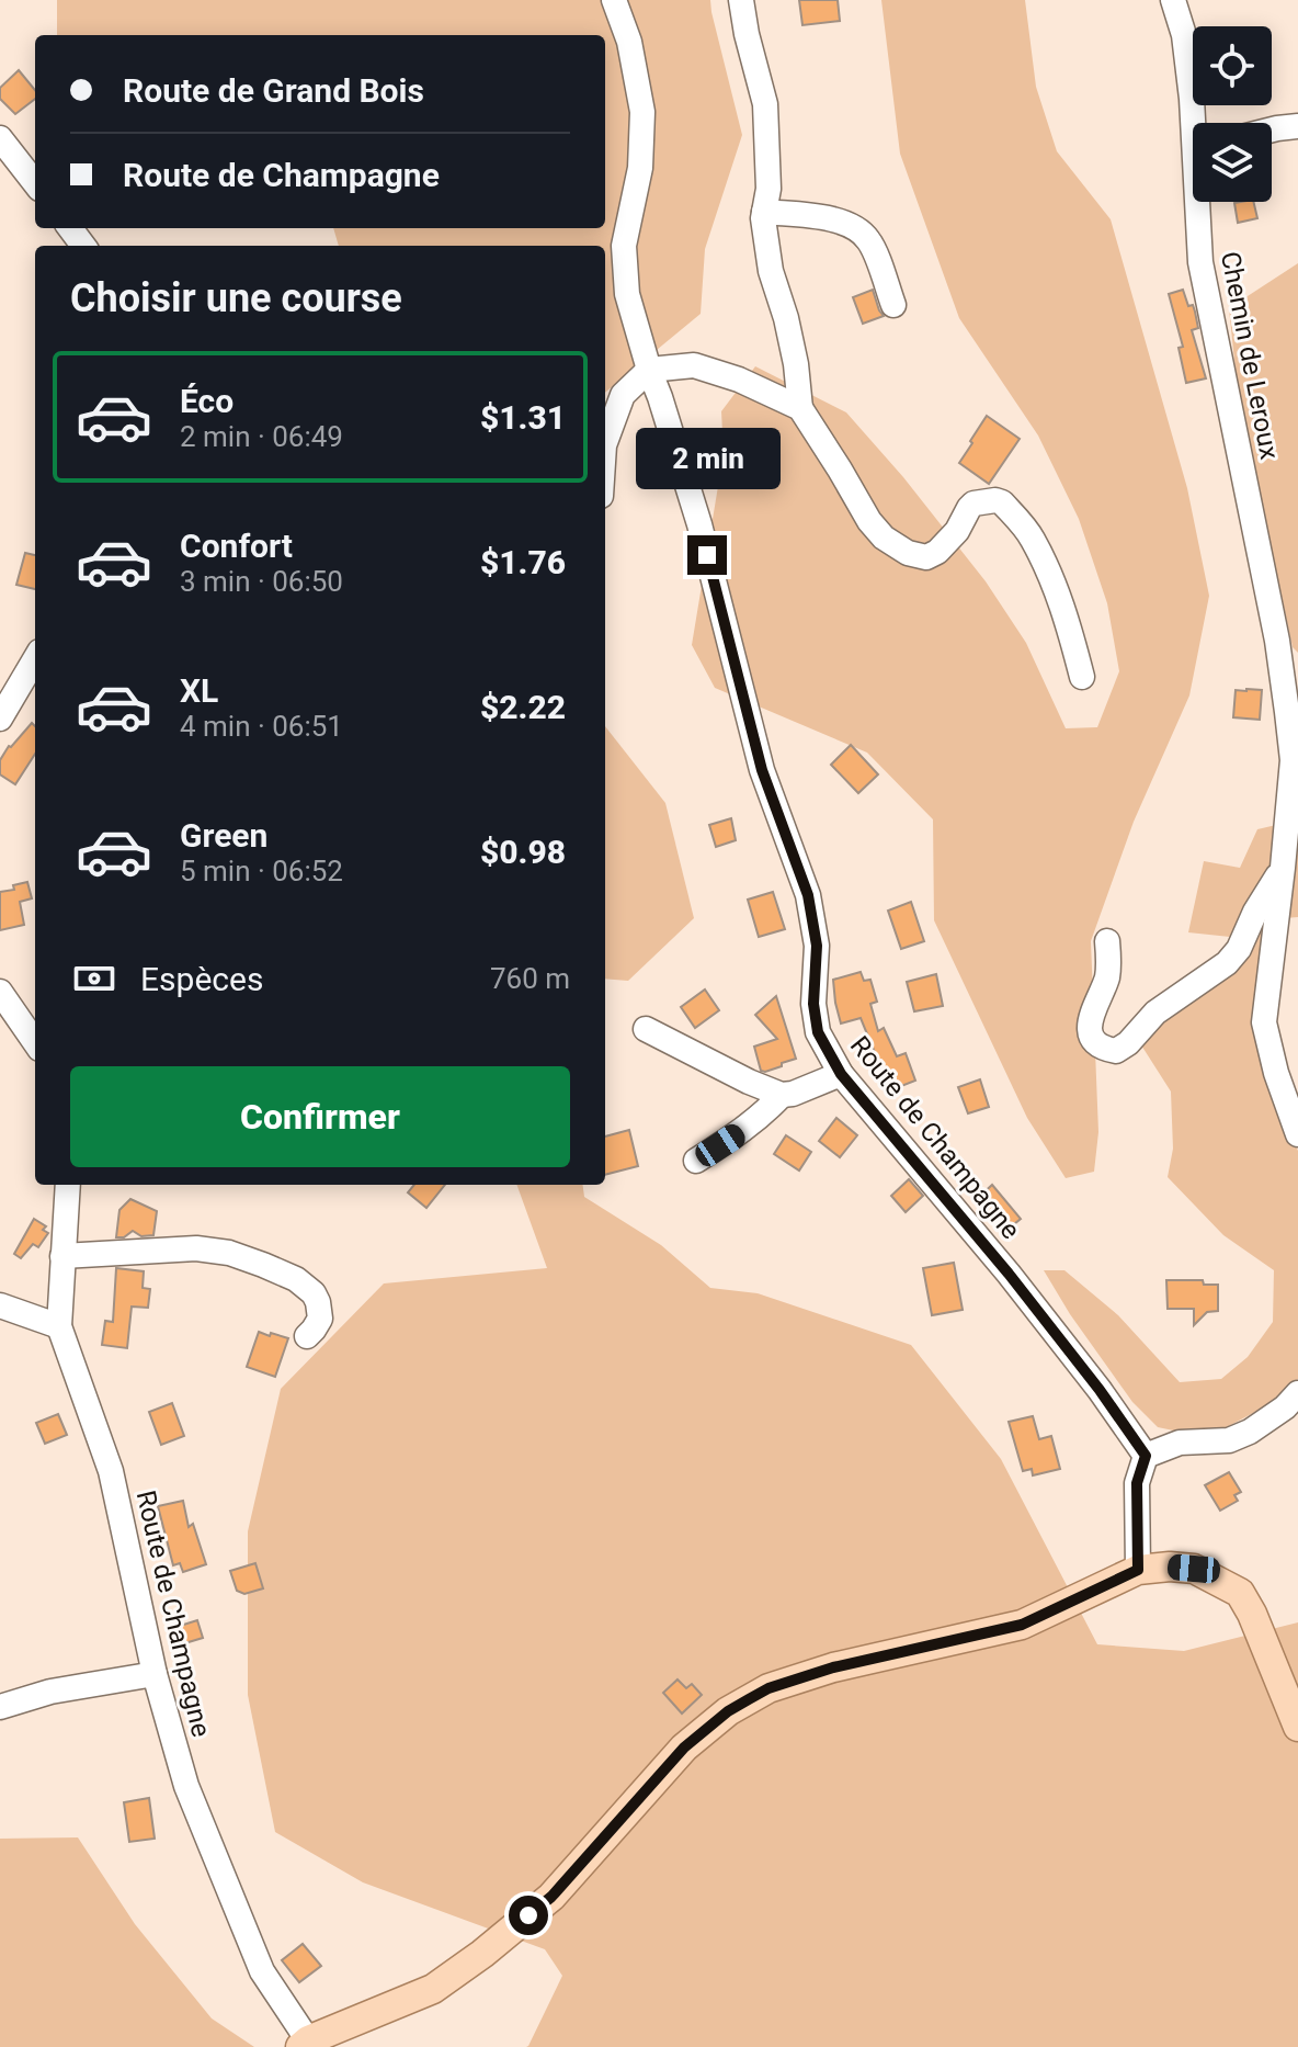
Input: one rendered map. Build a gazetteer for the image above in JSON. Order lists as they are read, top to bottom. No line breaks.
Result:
{"streets":{"street":["Chemin de Leroux","Route de Champagne"]},"page":{"banner":["Route de Grand Bois","Route de Champagne"],"heading":"Choisir une course","list":[{"name":"Éco","note":"2 min · 06:49","value":"$1.31"},{"name":"Confort","note":"3 min · 06:50","value":"$1.76"},{"name":"XL","note":"4 min · 06:51","value":"$2.22"},{"name":"Green","note":"5 min · 06:52","value":"$0.98"}],"bubble":"2 min","pay":["Espèces","760 m"],"buttons":"Confirmer"}}
